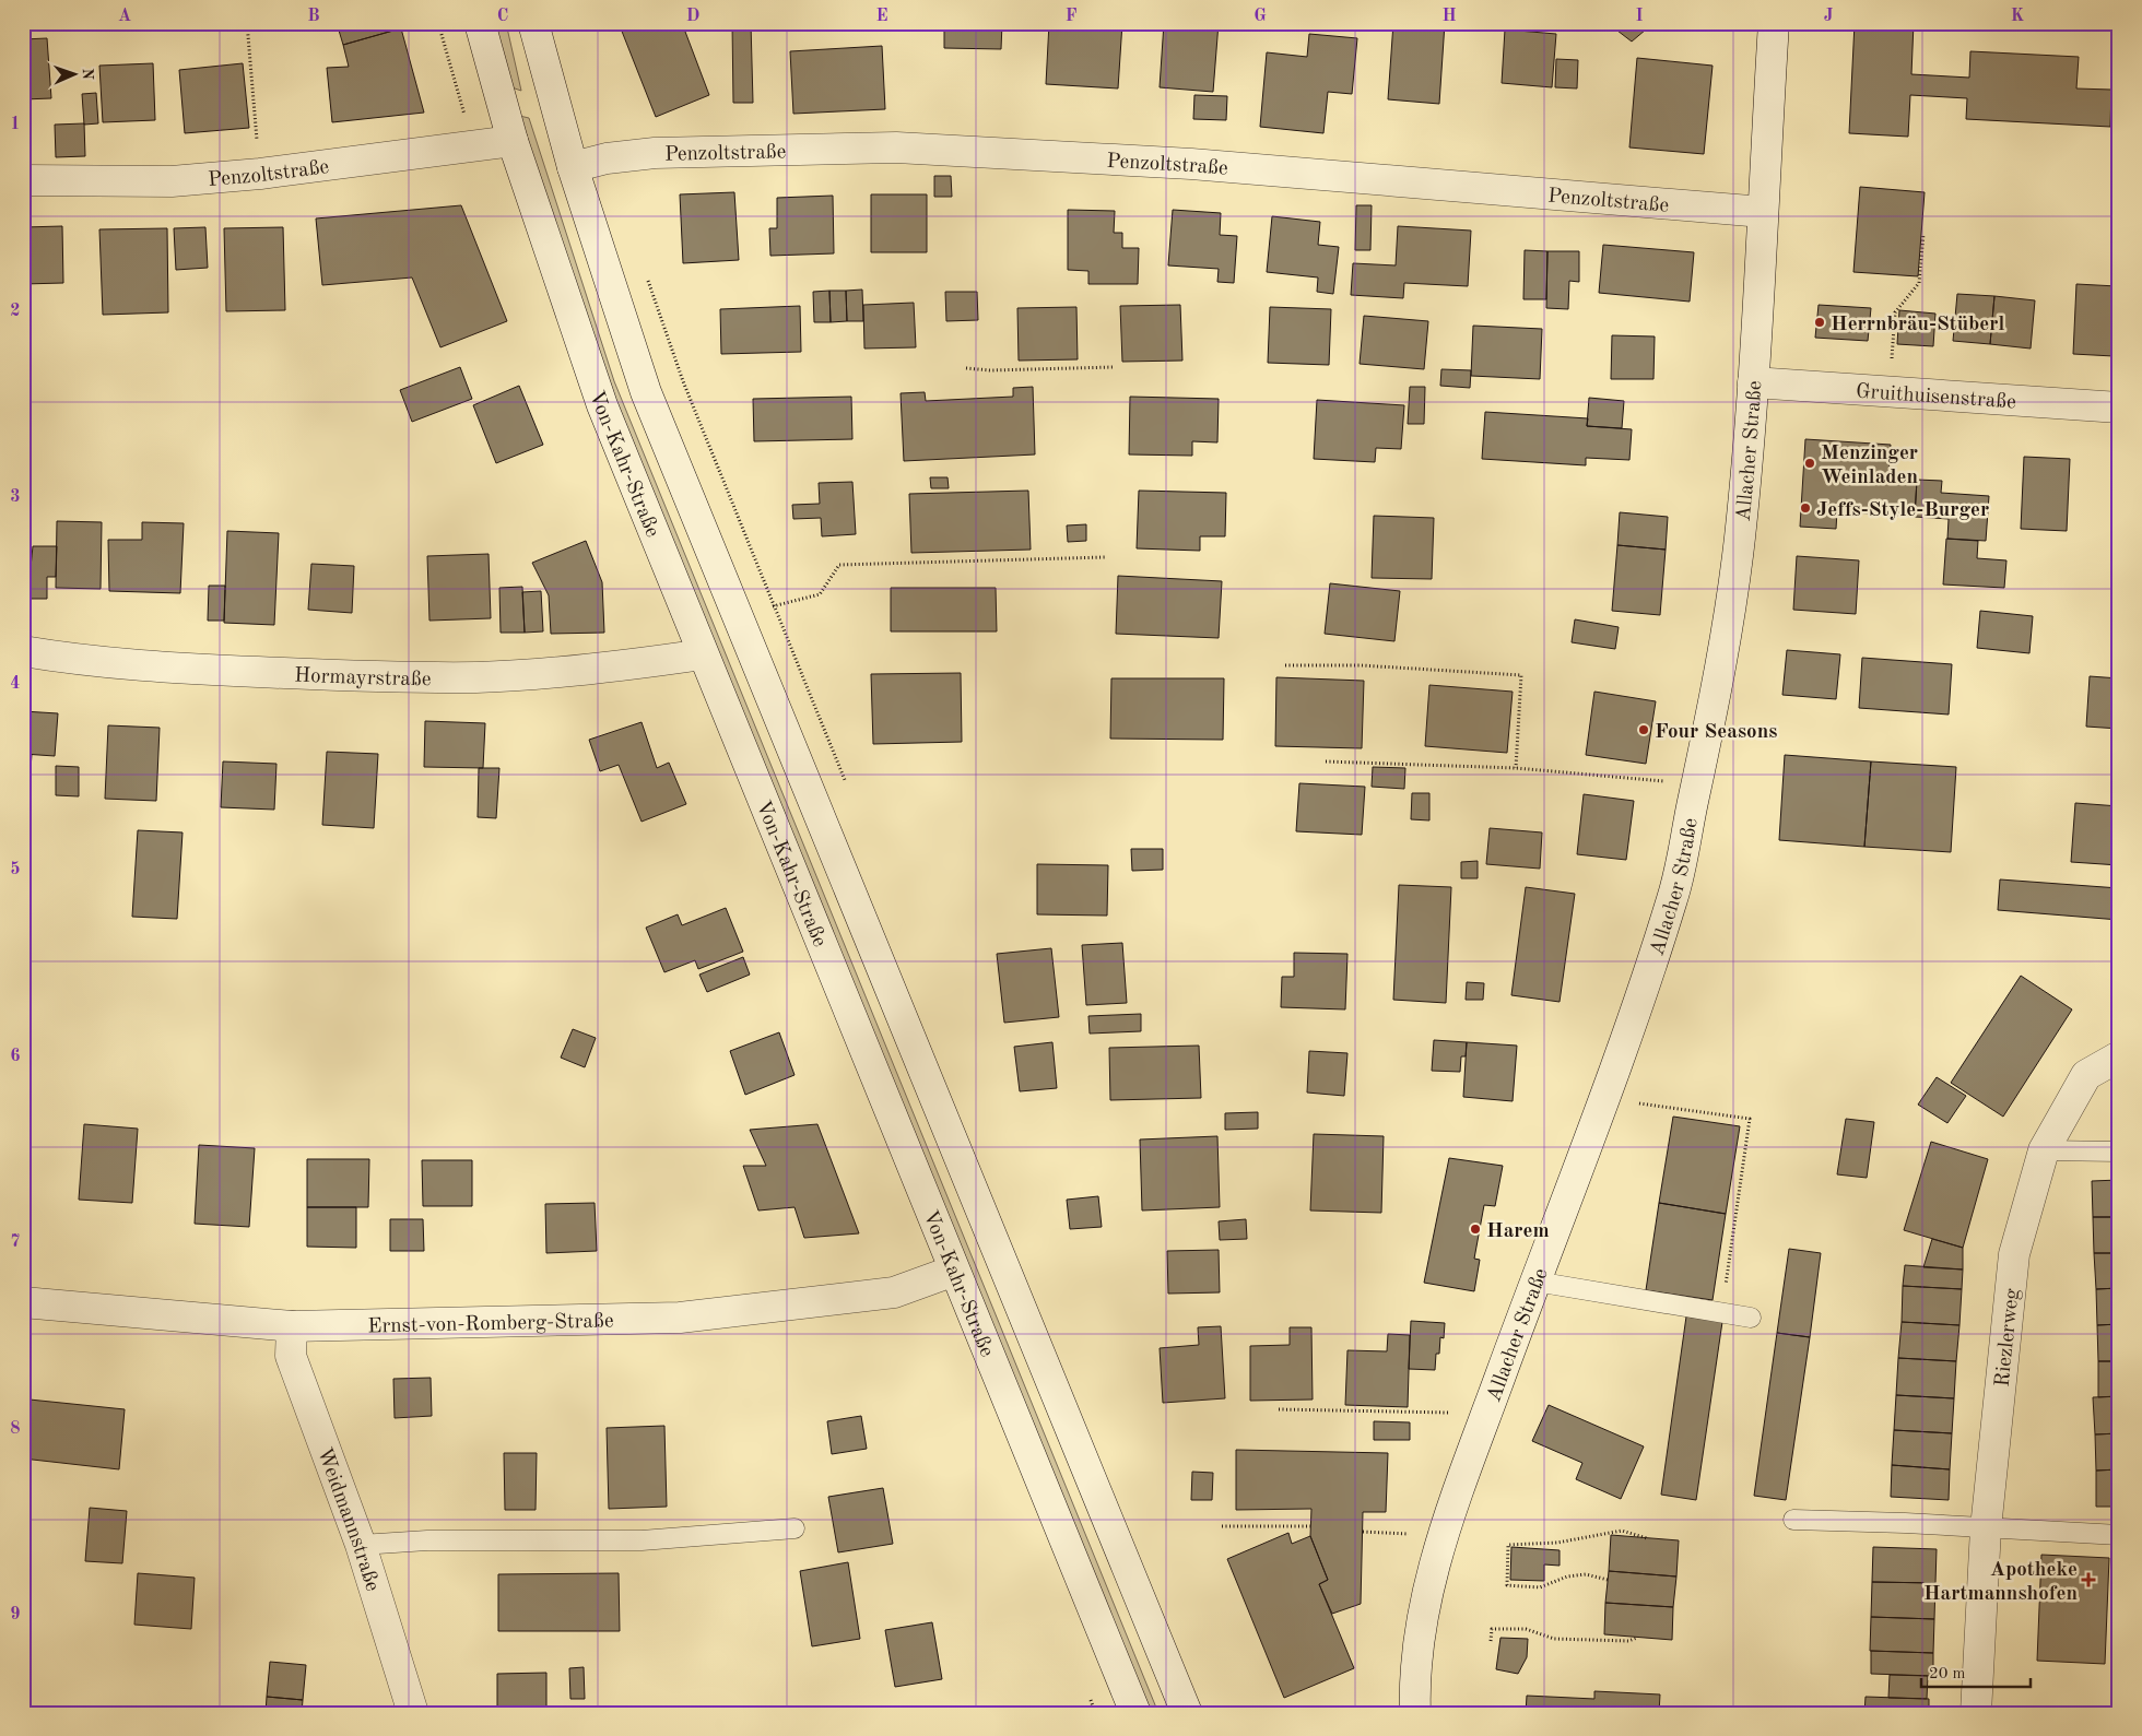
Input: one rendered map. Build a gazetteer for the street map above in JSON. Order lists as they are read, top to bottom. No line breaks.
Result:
{"streets":{"street":["Penzoltstraße","Gruithuisenstraße","Allacher Straße","Von-Kahr-Straße","Hormayrstraße","Ernst-von-Romberg-Straße","Riezlerweg","Weidmannstraße"]},"crossings":[["Penzoltstraße","Allacher Straße"],["Penzoltstraße","Von-Kahr-Straße"],["Gruithuisenstraße","Allacher Straße"],["Von-Kahr-Straße","Hormayrstraße"],["Von-Kahr-Straße","Ernst-von-Romberg-Straße"],["Ernst-von-Romberg-Straße","Weidmannstraße"]],"places":{"other":["Herrnbräu-Stüberl","Menzinger Weinladen","Jeffs-Style-Burger","Four Seasons","Harem"],"health":["Apotheke Hartmannshofen"]},"scale_bar":"20 m","north":"right","grid":{"columns":["A","B","C","D","E","F","G","H","I","J","K"],"rows":["1","2","3","4","5","6","7","8","9"]}}
